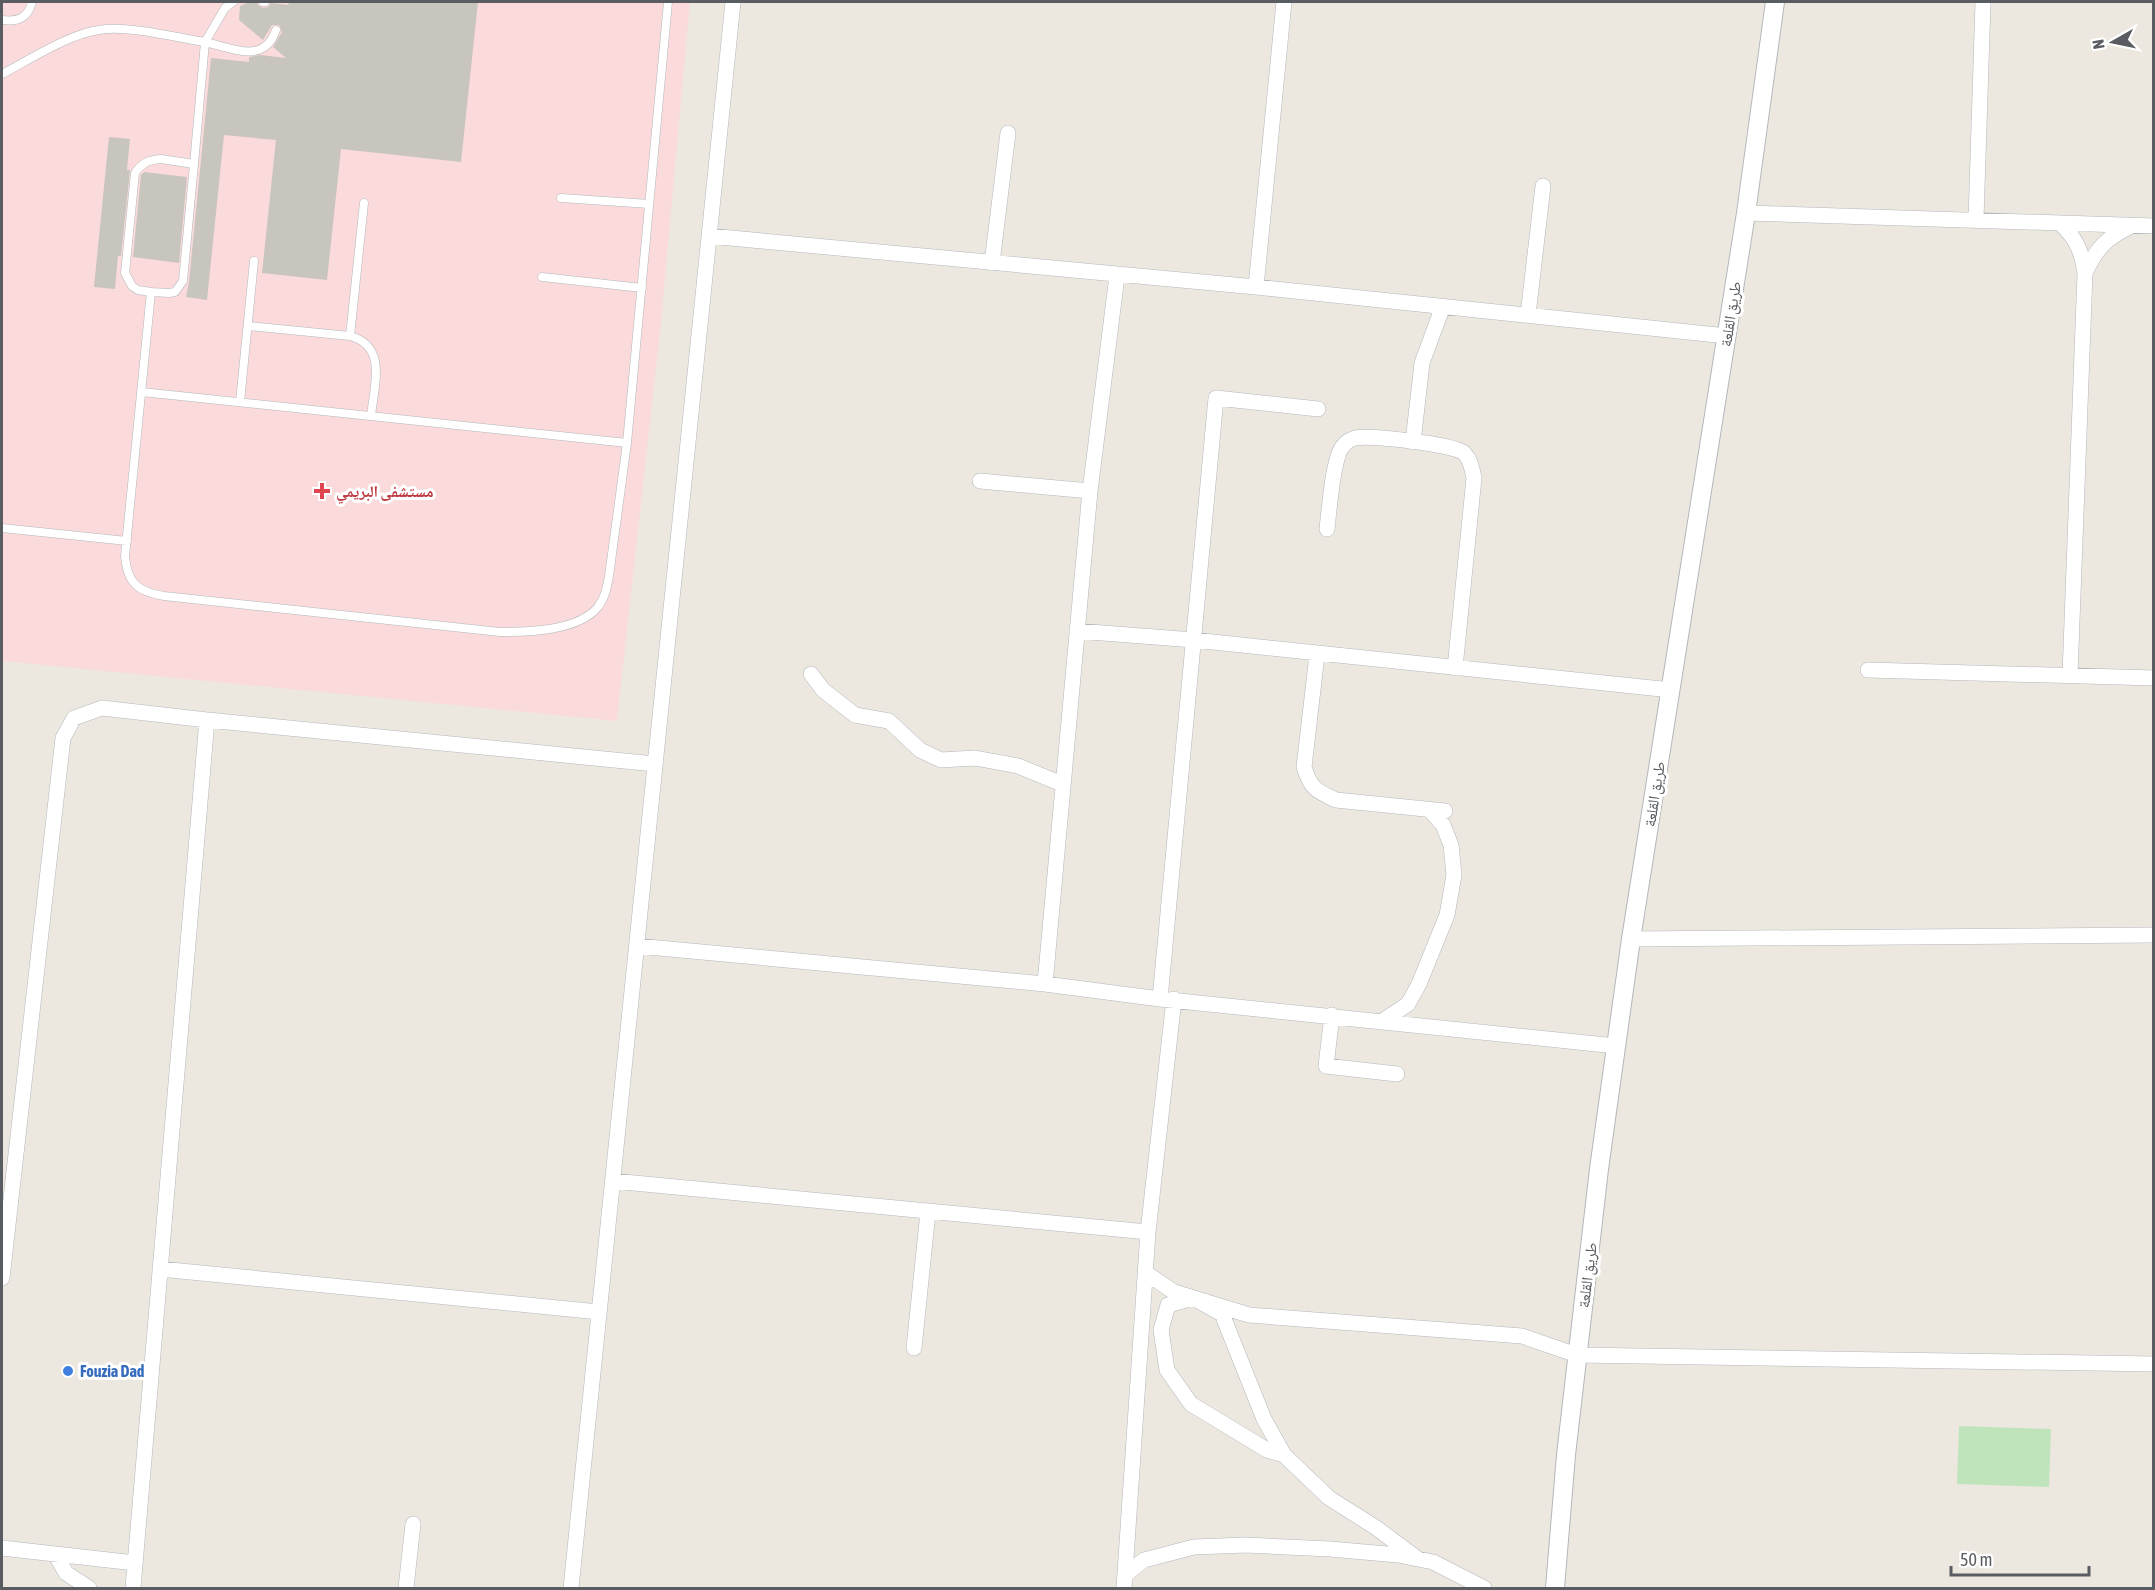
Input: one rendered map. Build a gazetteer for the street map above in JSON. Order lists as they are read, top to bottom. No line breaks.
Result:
{"streets":{"street":["طريق القلعة"]},"places":{"health":["مستشفى البريمي"],"other":["Fouzia Dad"]},"scale_bar":"50 m","north":"left"}
